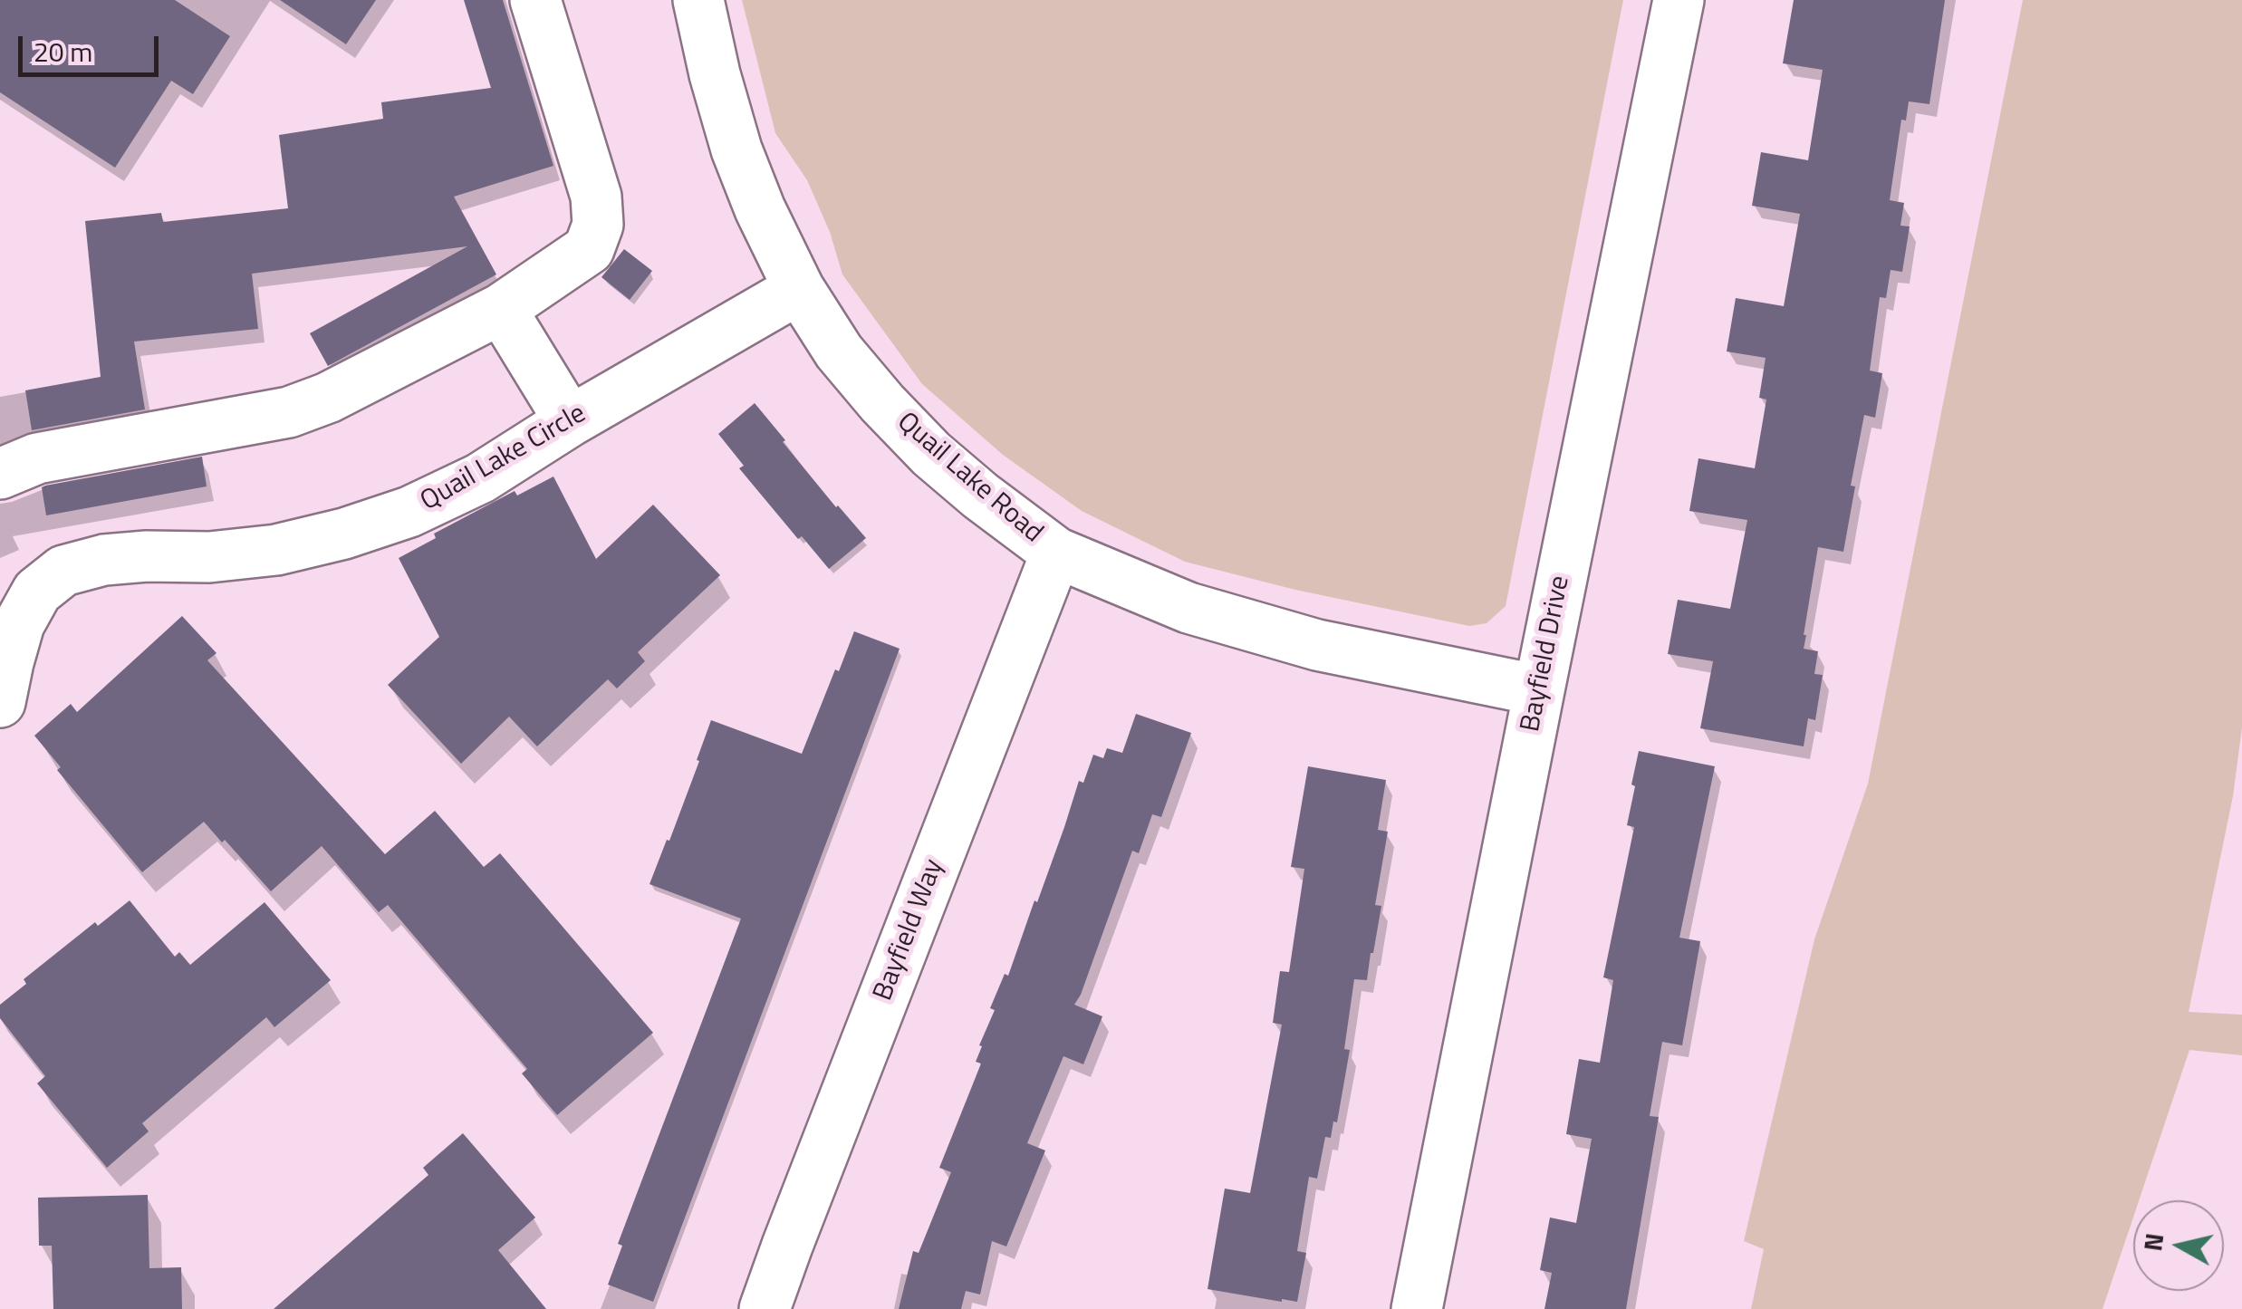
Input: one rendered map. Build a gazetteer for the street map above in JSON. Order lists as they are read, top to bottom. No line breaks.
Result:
{"streets":{"street":["Quail Lake Circle","Quail Lake Road","Bayfield Drive","Bayfield Way"]},"crossings":[["Quail Lake Circle","Quail Lake Road"],["Quail Lake Road","Bayfield Drive"],["Quail Lake Road","Bayfield Way"]],"scale_bar":"20 m","north":"left"}
